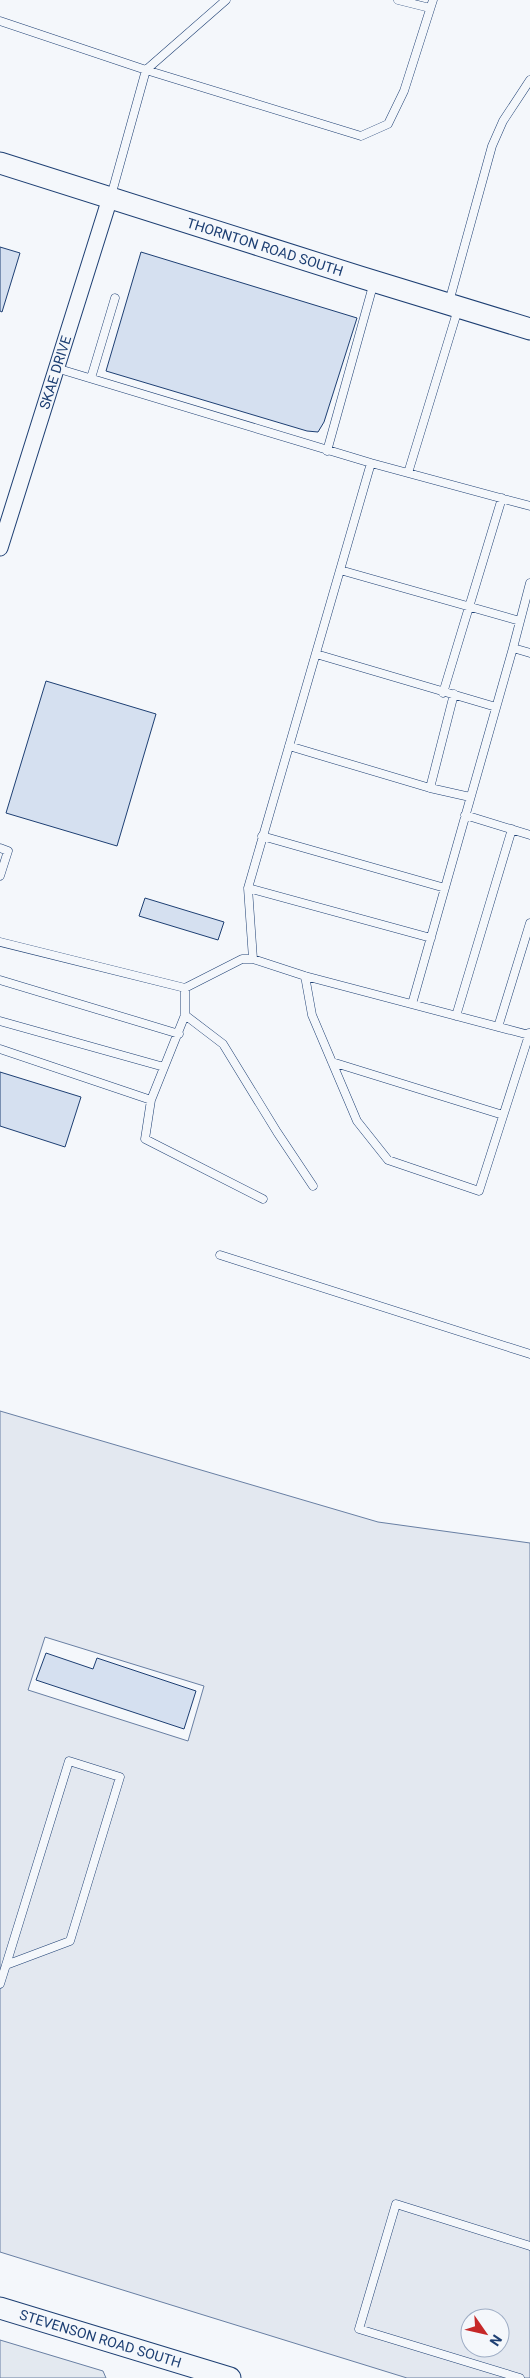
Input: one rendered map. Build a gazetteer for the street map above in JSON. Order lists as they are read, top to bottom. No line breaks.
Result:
{"streets":{"street":["THORNTON ROAD SOUTH","SKAE DRIVE","STEVENSON ROAD SOUTH"]},"crossings":[["THORNTON ROAD SOUTH","SKAE DRIVE"]],"north":"bottom right"}
